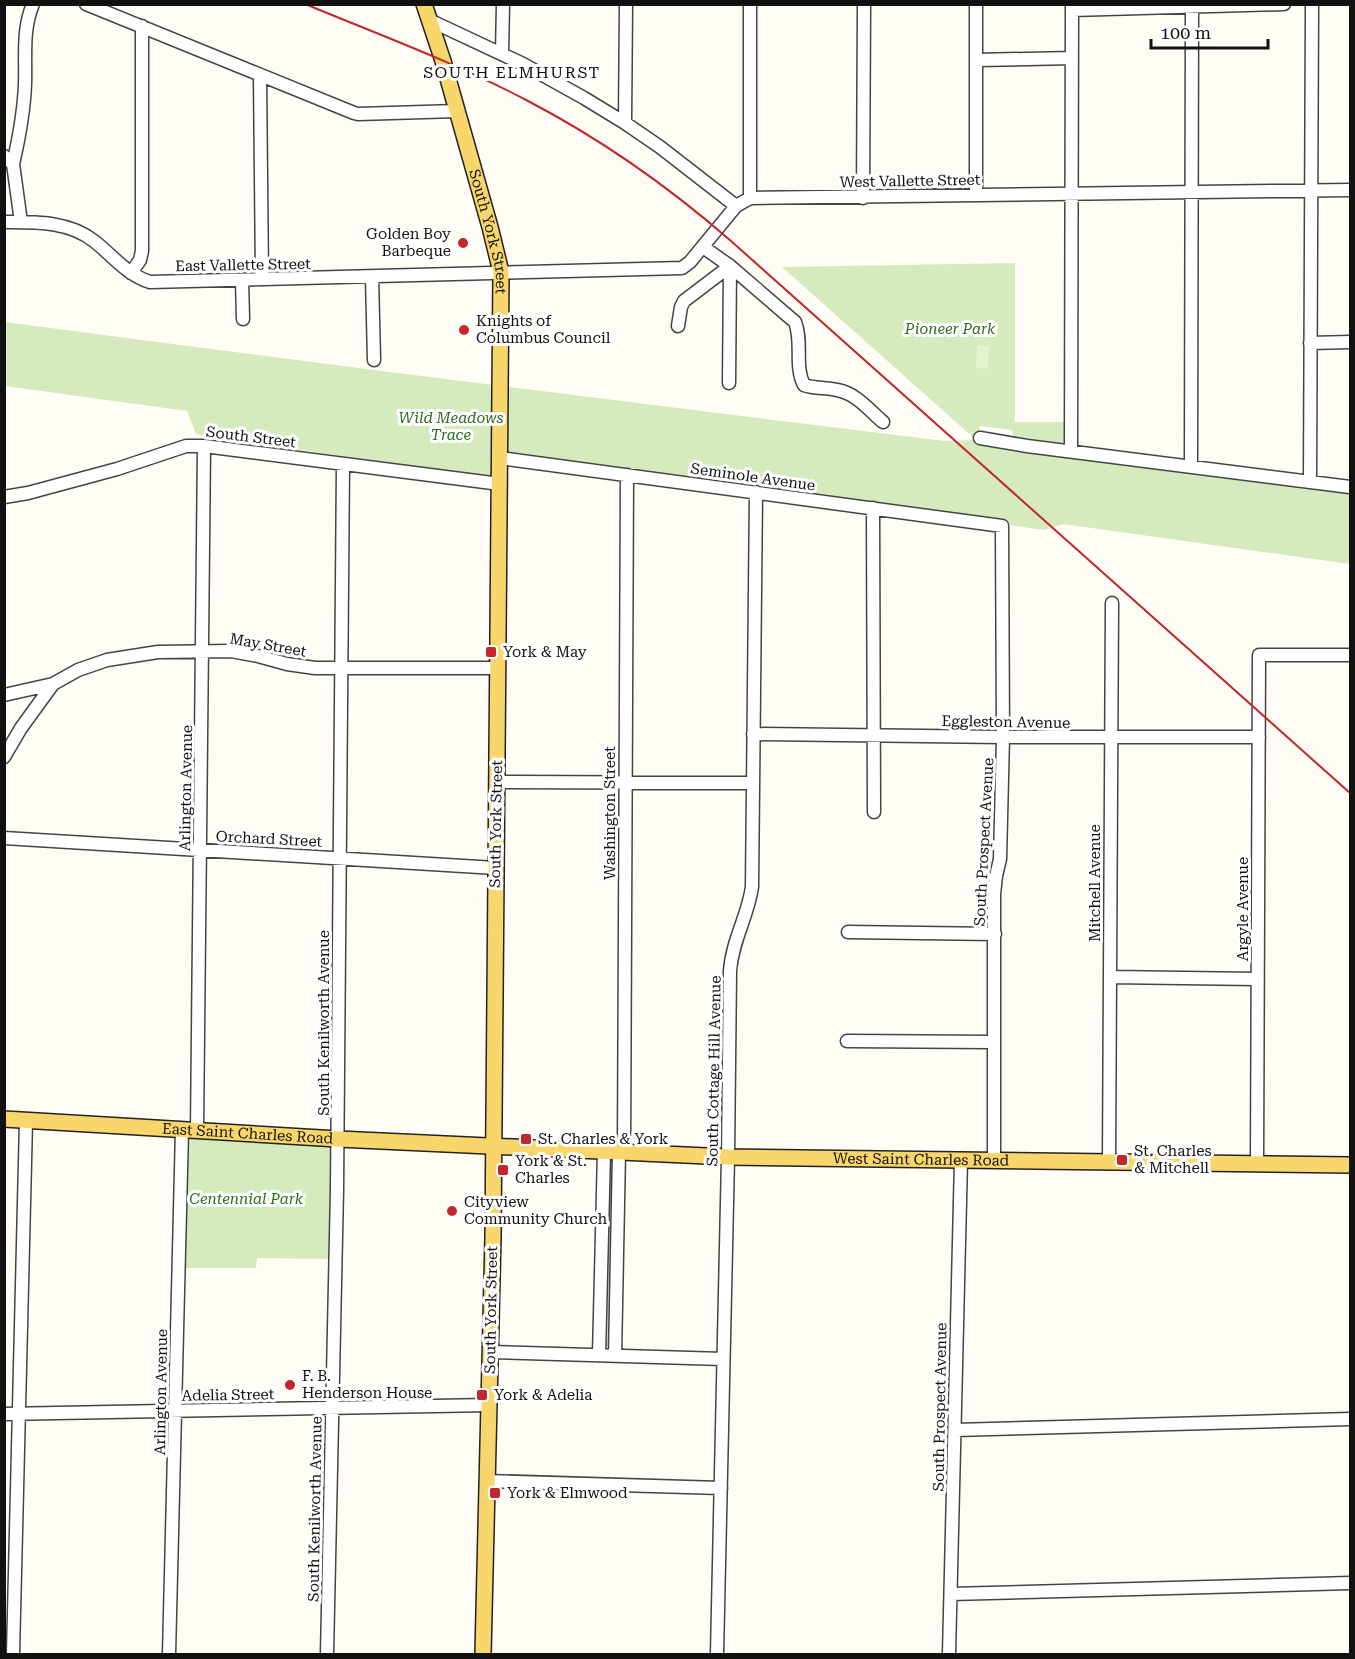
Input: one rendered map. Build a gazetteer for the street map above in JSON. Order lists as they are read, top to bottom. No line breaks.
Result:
{"streets":{"main road":["South York Street","East Saint Charles Road","West Saint Charles Road"],"street":["West Vallette Street","East Vallette Street","South Street","Seminole Avenue","May Street","Eggleston Avenue","Arlington Avenue","Washington Street","Orchard Street","South Prospect Avenue","Mitchell Avenue","Argyle Avenue","South Kenilworth Avenue","South Cottage Hill Avenue","Adelia Street"]},"crossings":[["West Vallette Street","South York Street"],["West Vallette Street","East Vallette Street"],["South York Street","East Vallette Street"],["South York Street","South Street"],["South York Street","Seminole Avenue"],["South York Street","May Street"],["South York Street","Orchard Street"],["South York Street","East Saint Charles Road"],["South York Street","West Saint Charles Road"],["South York Street","Adelia Street"],["South Street","Arlington Avenue"],["South Street","South Kenilworth Avenue"],["Seminole Avenue","Washington Street"],["Seminole Avenue","South Prospect Avenue"],["Seminole Avenue","South Cottage Hill Avenue"],["May Street","Arlington Avenue"],["May Street","South Kenilworth Avenue"],["Eggleston Avenue","South Prospect Avenue"],["Eggleston Avenue","Mitchell Avenue"],["Eggleston Avenue","Argyle Avenue"],["Eggleston Avenue","South Cottage Hill Avenue"],["Arlington Avenue","Orchard Street"],["Arlington Avenue","East Saint Charles Road"],["Arlington Avenue","Adelia Street"],["Washington Street","West Saint Charles Road"],["Orchard Street","South Kenilworth Avenue"],["South Prospect Avenue","West Saint Charles Road"],["Mitchell Avenue","West Saint Charles Road"],["Argyle Avenue","West Saint Charles Road"],["South Kenilworth Avenue","East Saint Charles Road"],["South Kenilworth Avenue","Adelia Street"],["South Cottage Hill Avenue","West Saint Charles Road"],["East Saint Charles Road","West Saint Charles Road"]],"districts":["SOUTH ELMHURST"],"parks":["Pioneer Park","Wild Meadows Trace","Centennial Park"],"places":{"other":["Golden Boy Barbeque","Knights of Columbus Council","Cityview Community Church","F. B. Henderson House"],"transit":["York & May","St. Charles & York","St. Charles & Mitchell","York & St. Charles","York & Adelia","York & Elmwood"]},"scale_bar":"100 m"}
